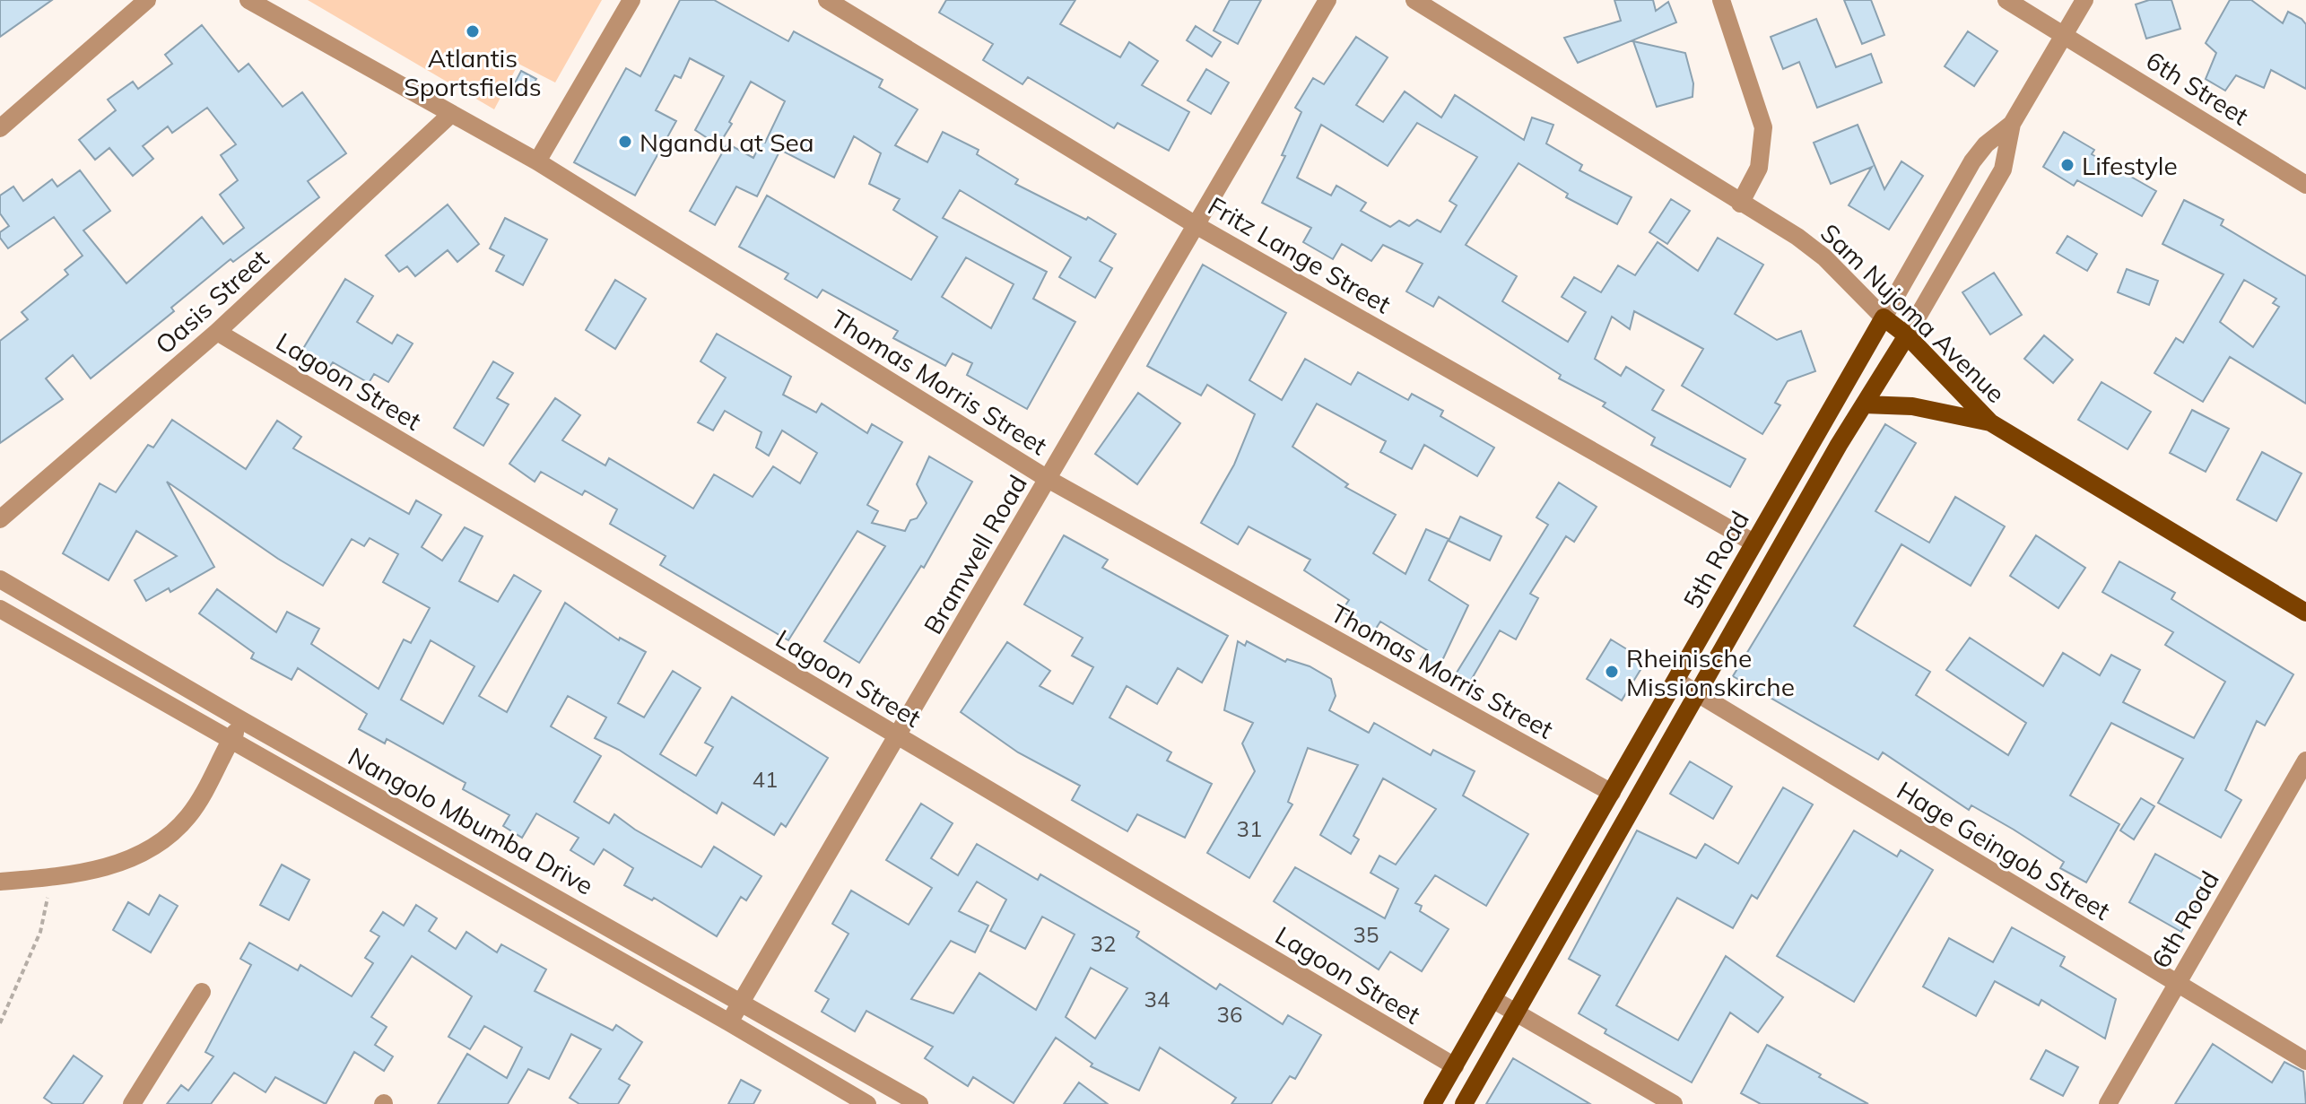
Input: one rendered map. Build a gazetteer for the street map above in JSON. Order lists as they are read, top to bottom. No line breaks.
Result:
{"streets":{"main road":["Sam Nujoma Avenue","5th Road"],"street":["6th Street","Fritz Lange Street","Oasis Street","Lagoon Street","Thomas Morris Street","Bramwell Road","Nangolo Mbumba Drive","Hage Geingob Street","6th Road"]},"crossings":[["6th Street","5th Road"],["Fritz Lange Street","Bramwell Road"],["Fritz Lange Street","5th Road"],["Oasis Street","Lagoon Street"],["Oasis Street","Thomas Morris Street"],["Sam Nujoma Avenue","5th Road"],["Lagoon Street","Bramwell Road"],["Lagoon Street","5th Road"],["Thomas Morris Street","Bramwell Road"],["Thomas Morris Street","5th Road"],["Bramwell Road","Nangolo Mbumba Drive"],["5th Road","Hage Geingob Street"],["Hage Geingob Street","6th Road"]],"places":["Atlantis Sportsfields","Ngandu at Sea","Lifestyle","Rheinische Missionskirche"],"house_numbers":["41","31","35","32","34","36"]}
